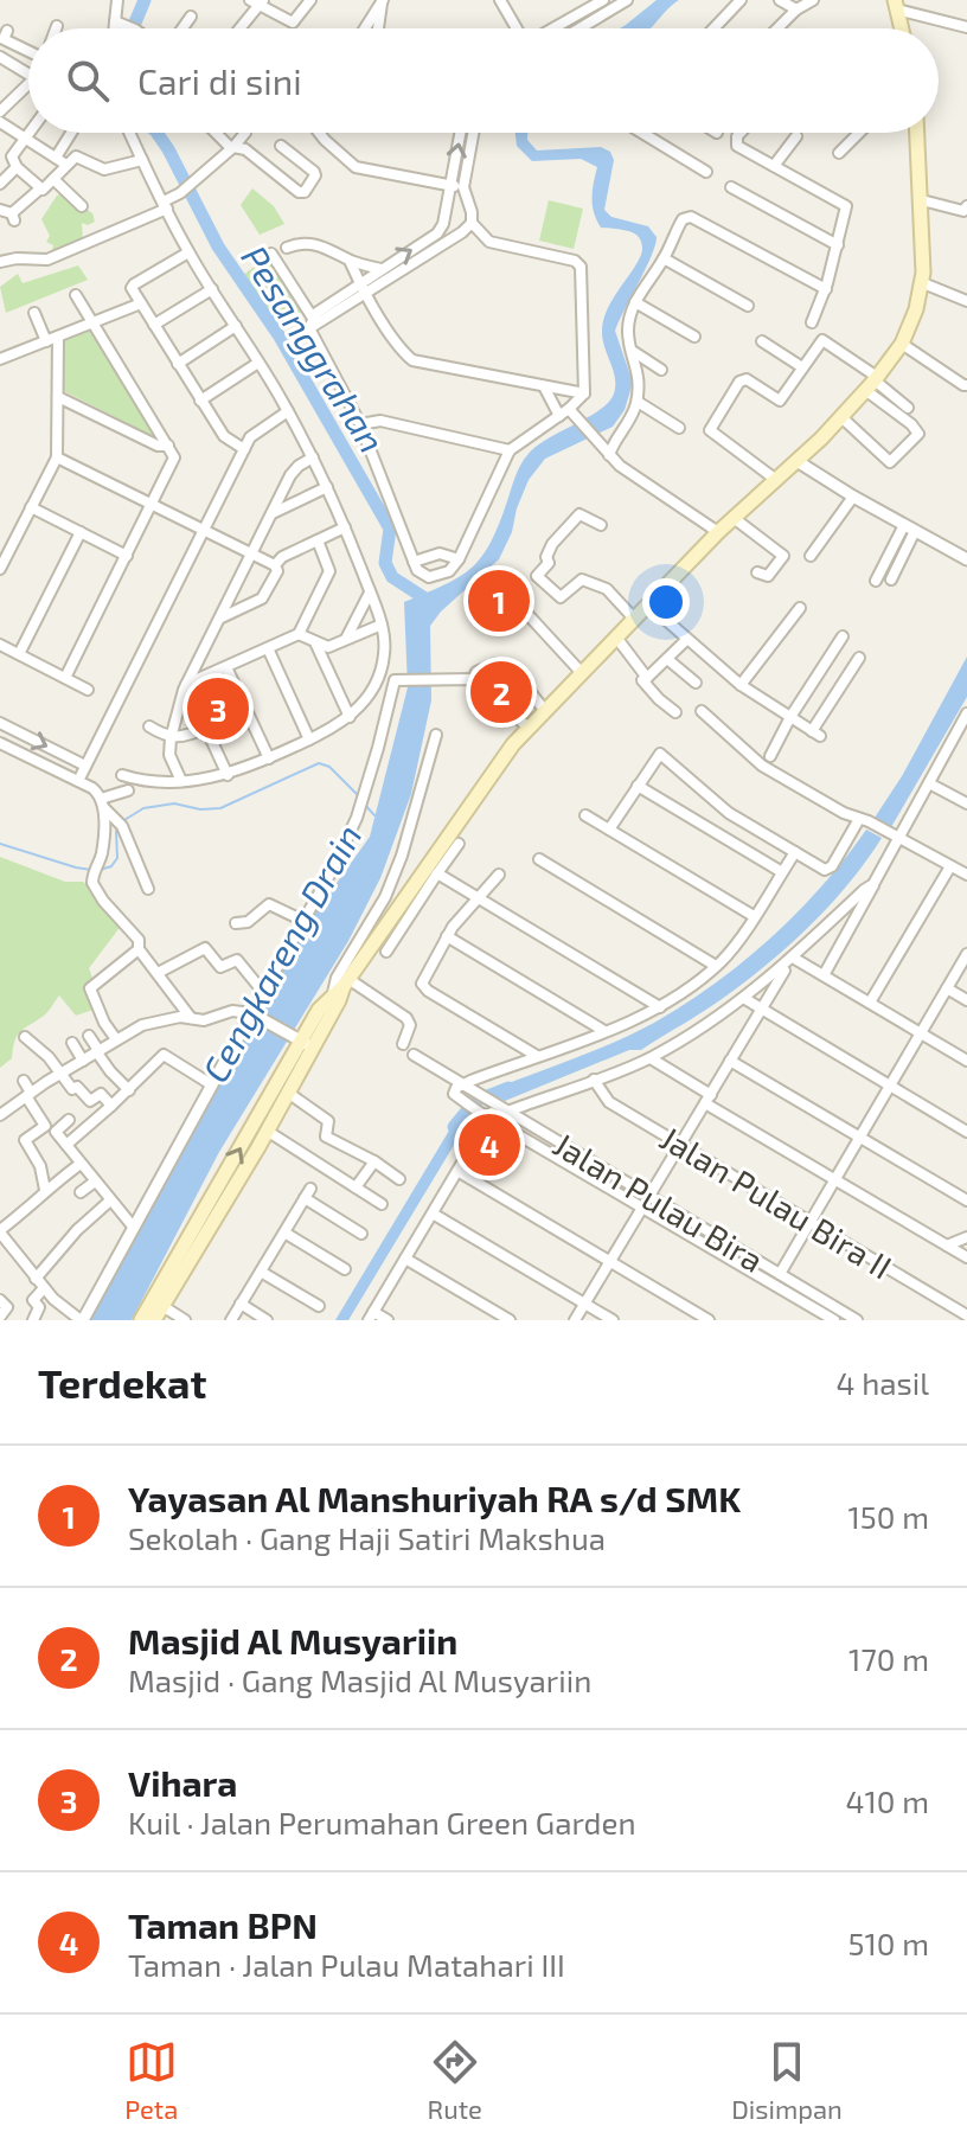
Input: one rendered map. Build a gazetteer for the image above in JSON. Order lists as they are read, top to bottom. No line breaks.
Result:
{"streets":{"street":["Jalan Pulau Bira","Jalan Pulau Bira II"]},"water":["Pesanggrahan","Cengkareng Drain"],"page":{"search":"Cari di sini","pins":["1","2","3","4"],"heading":["Terdekat","4 hasil"],"list":[{"mark":"1","name":"Yayasan Al Manshuriyah RA s/d SMK","note":"Sekolah · Gang Haji Satiri Makshua","value":"150 m"},{"mark":"2","name":"Masjid Al Musyariin","note":"Masjid · Gang Masjid Al Musyariin","value":"170 m"},{"mark":"3","name":"Vihara","note":"Kuil · Jalan Perumahan Green Garden","value":"410 m"},{"mark":"4","name":"Taman BPN","note":"Taman · Jalan Pulau Matahari III","value":"510 m"}],"nav":["Peta","Rute","Disimpan"]}}
